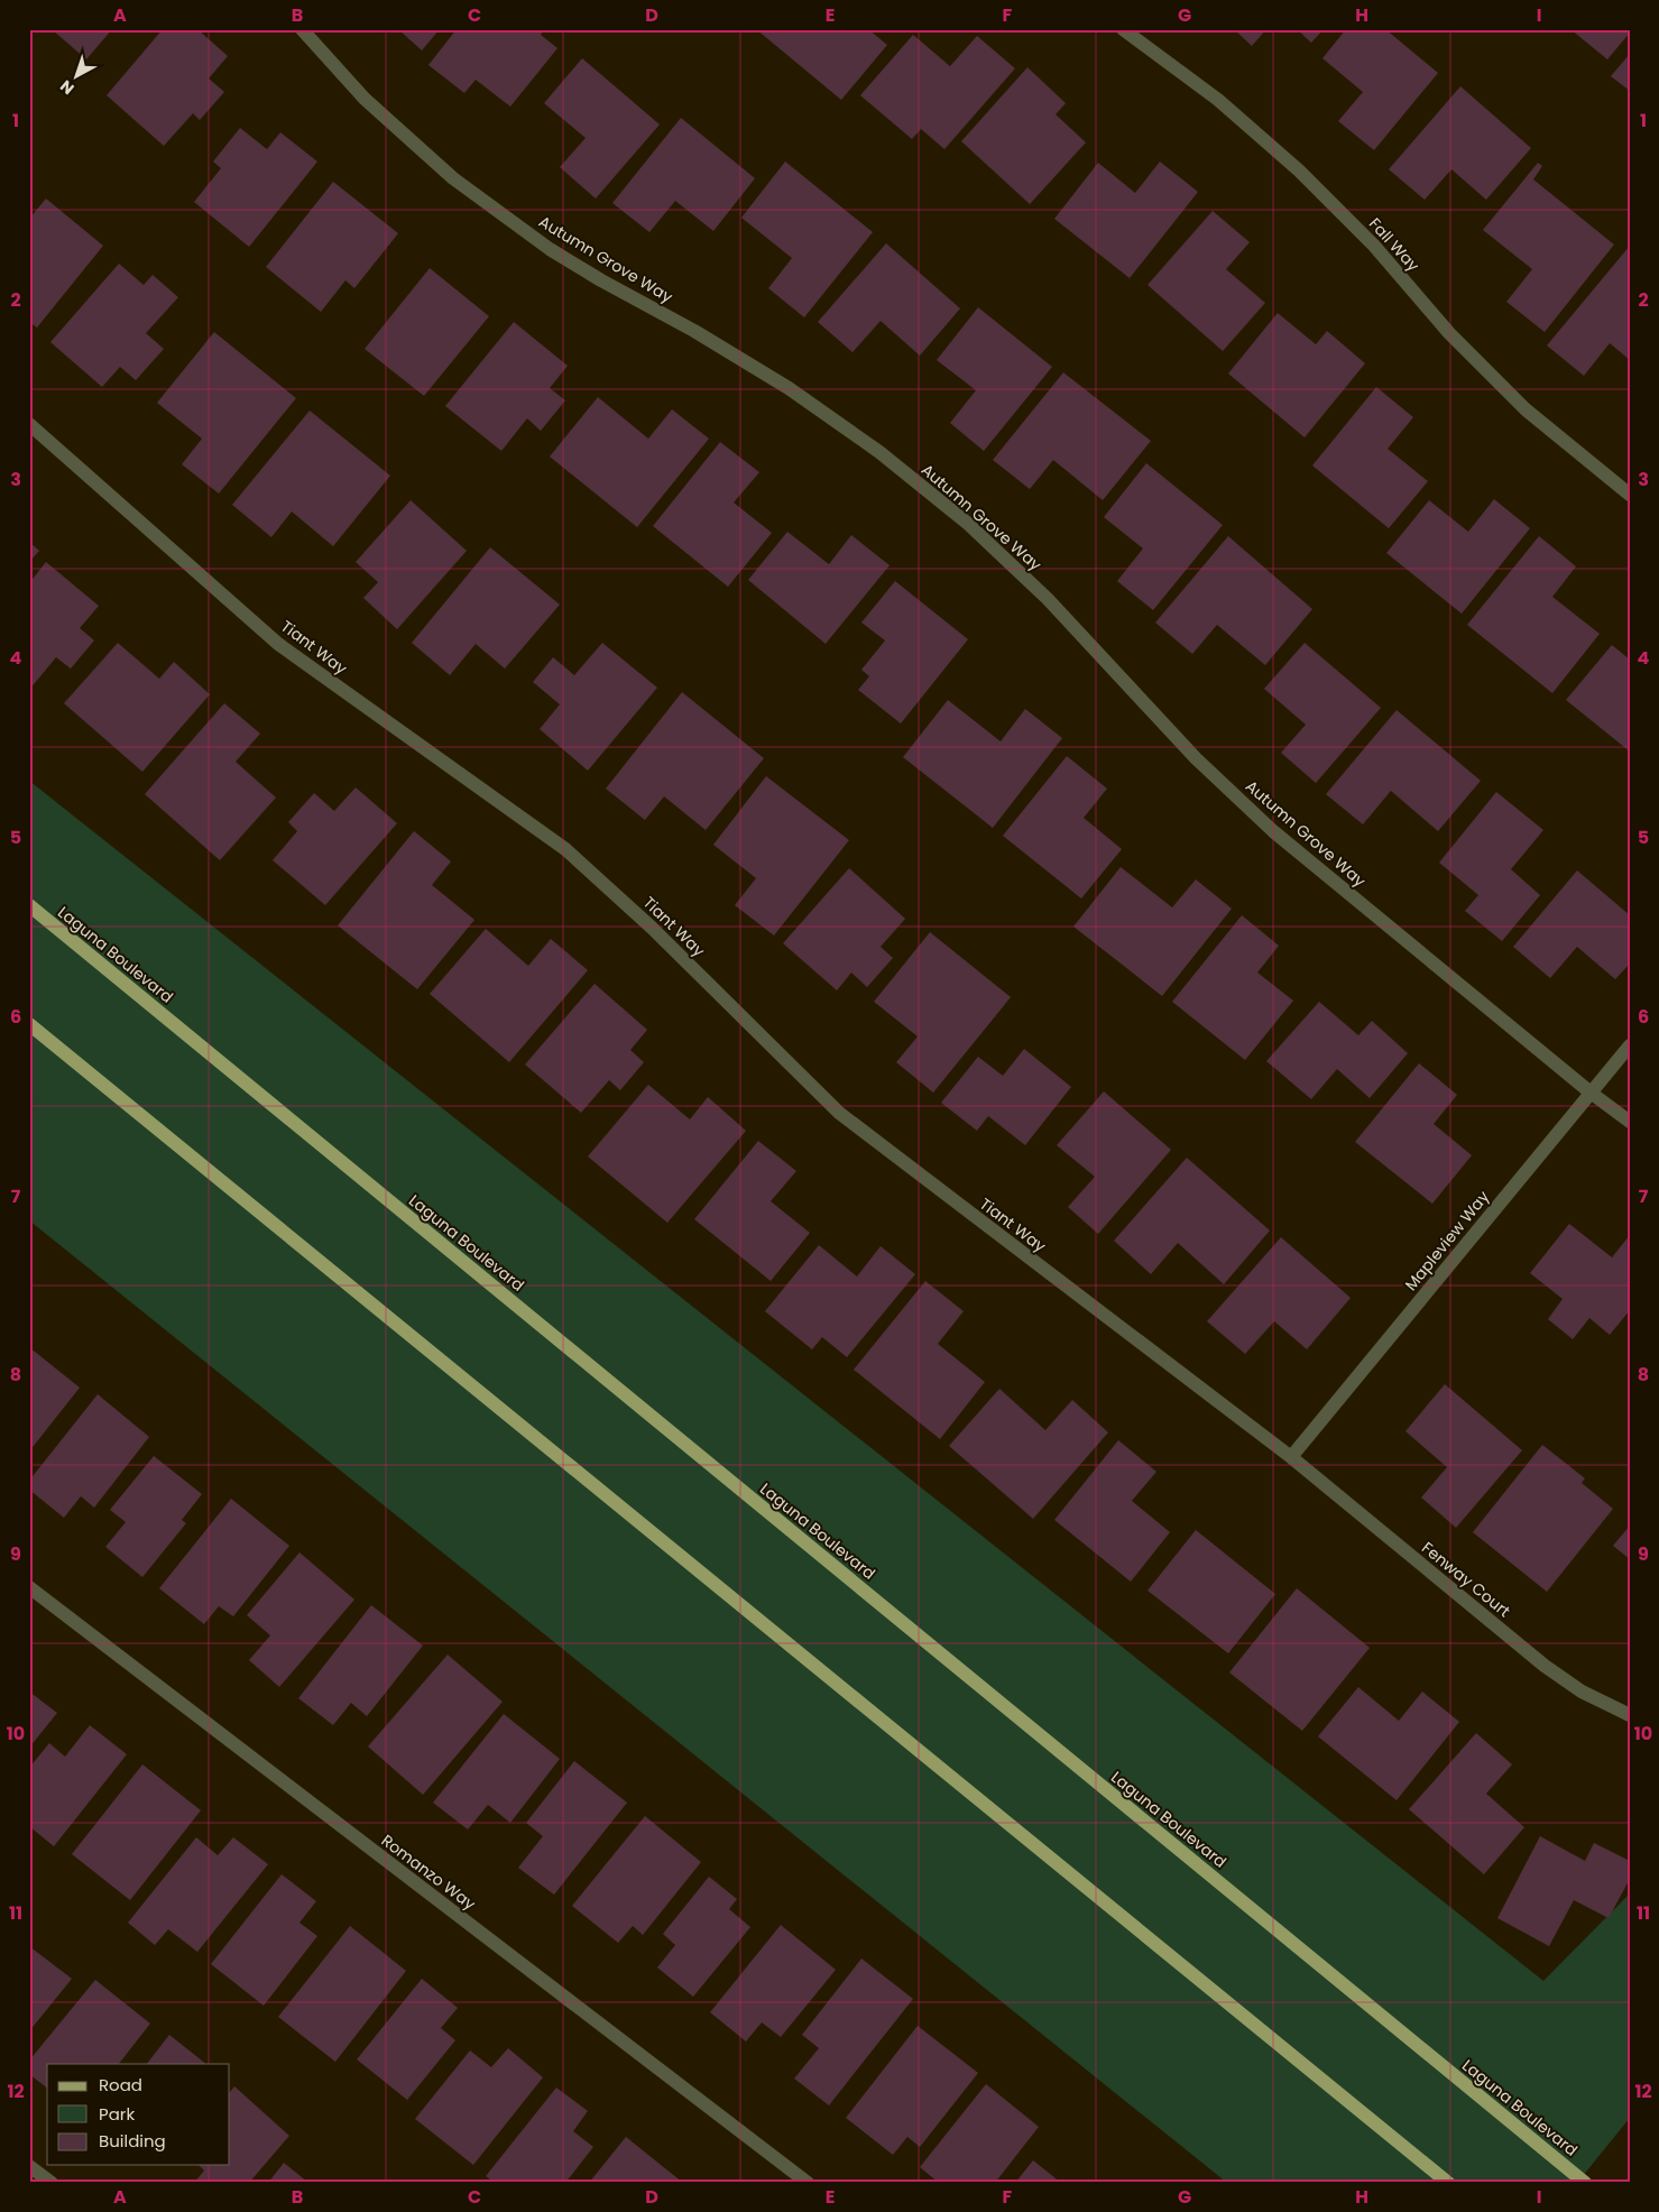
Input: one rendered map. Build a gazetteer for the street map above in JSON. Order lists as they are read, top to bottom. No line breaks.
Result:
{"streets":{"main road":["Laguna Boulevard"],"street":["Fall Way","Autumn Grove Way","Tiant Way","Mapleview Way","Fenway Court","Romanzo Way"]},"crossings":[["Autumn Grove Way","Mapleview Way"],["Tiant Way","Mapleview Way"],["Tiant Way","Fenway Court"],["Mapleview Way","Fenway Court"]],"legend":["Road","Park","Building"],"north":"bottom left","grid":{"columns":["A","B","C","D","E","F","G","H","I"],"rows":["1","2","3","4","5","6","7","8","9","10","11","12"]}}
